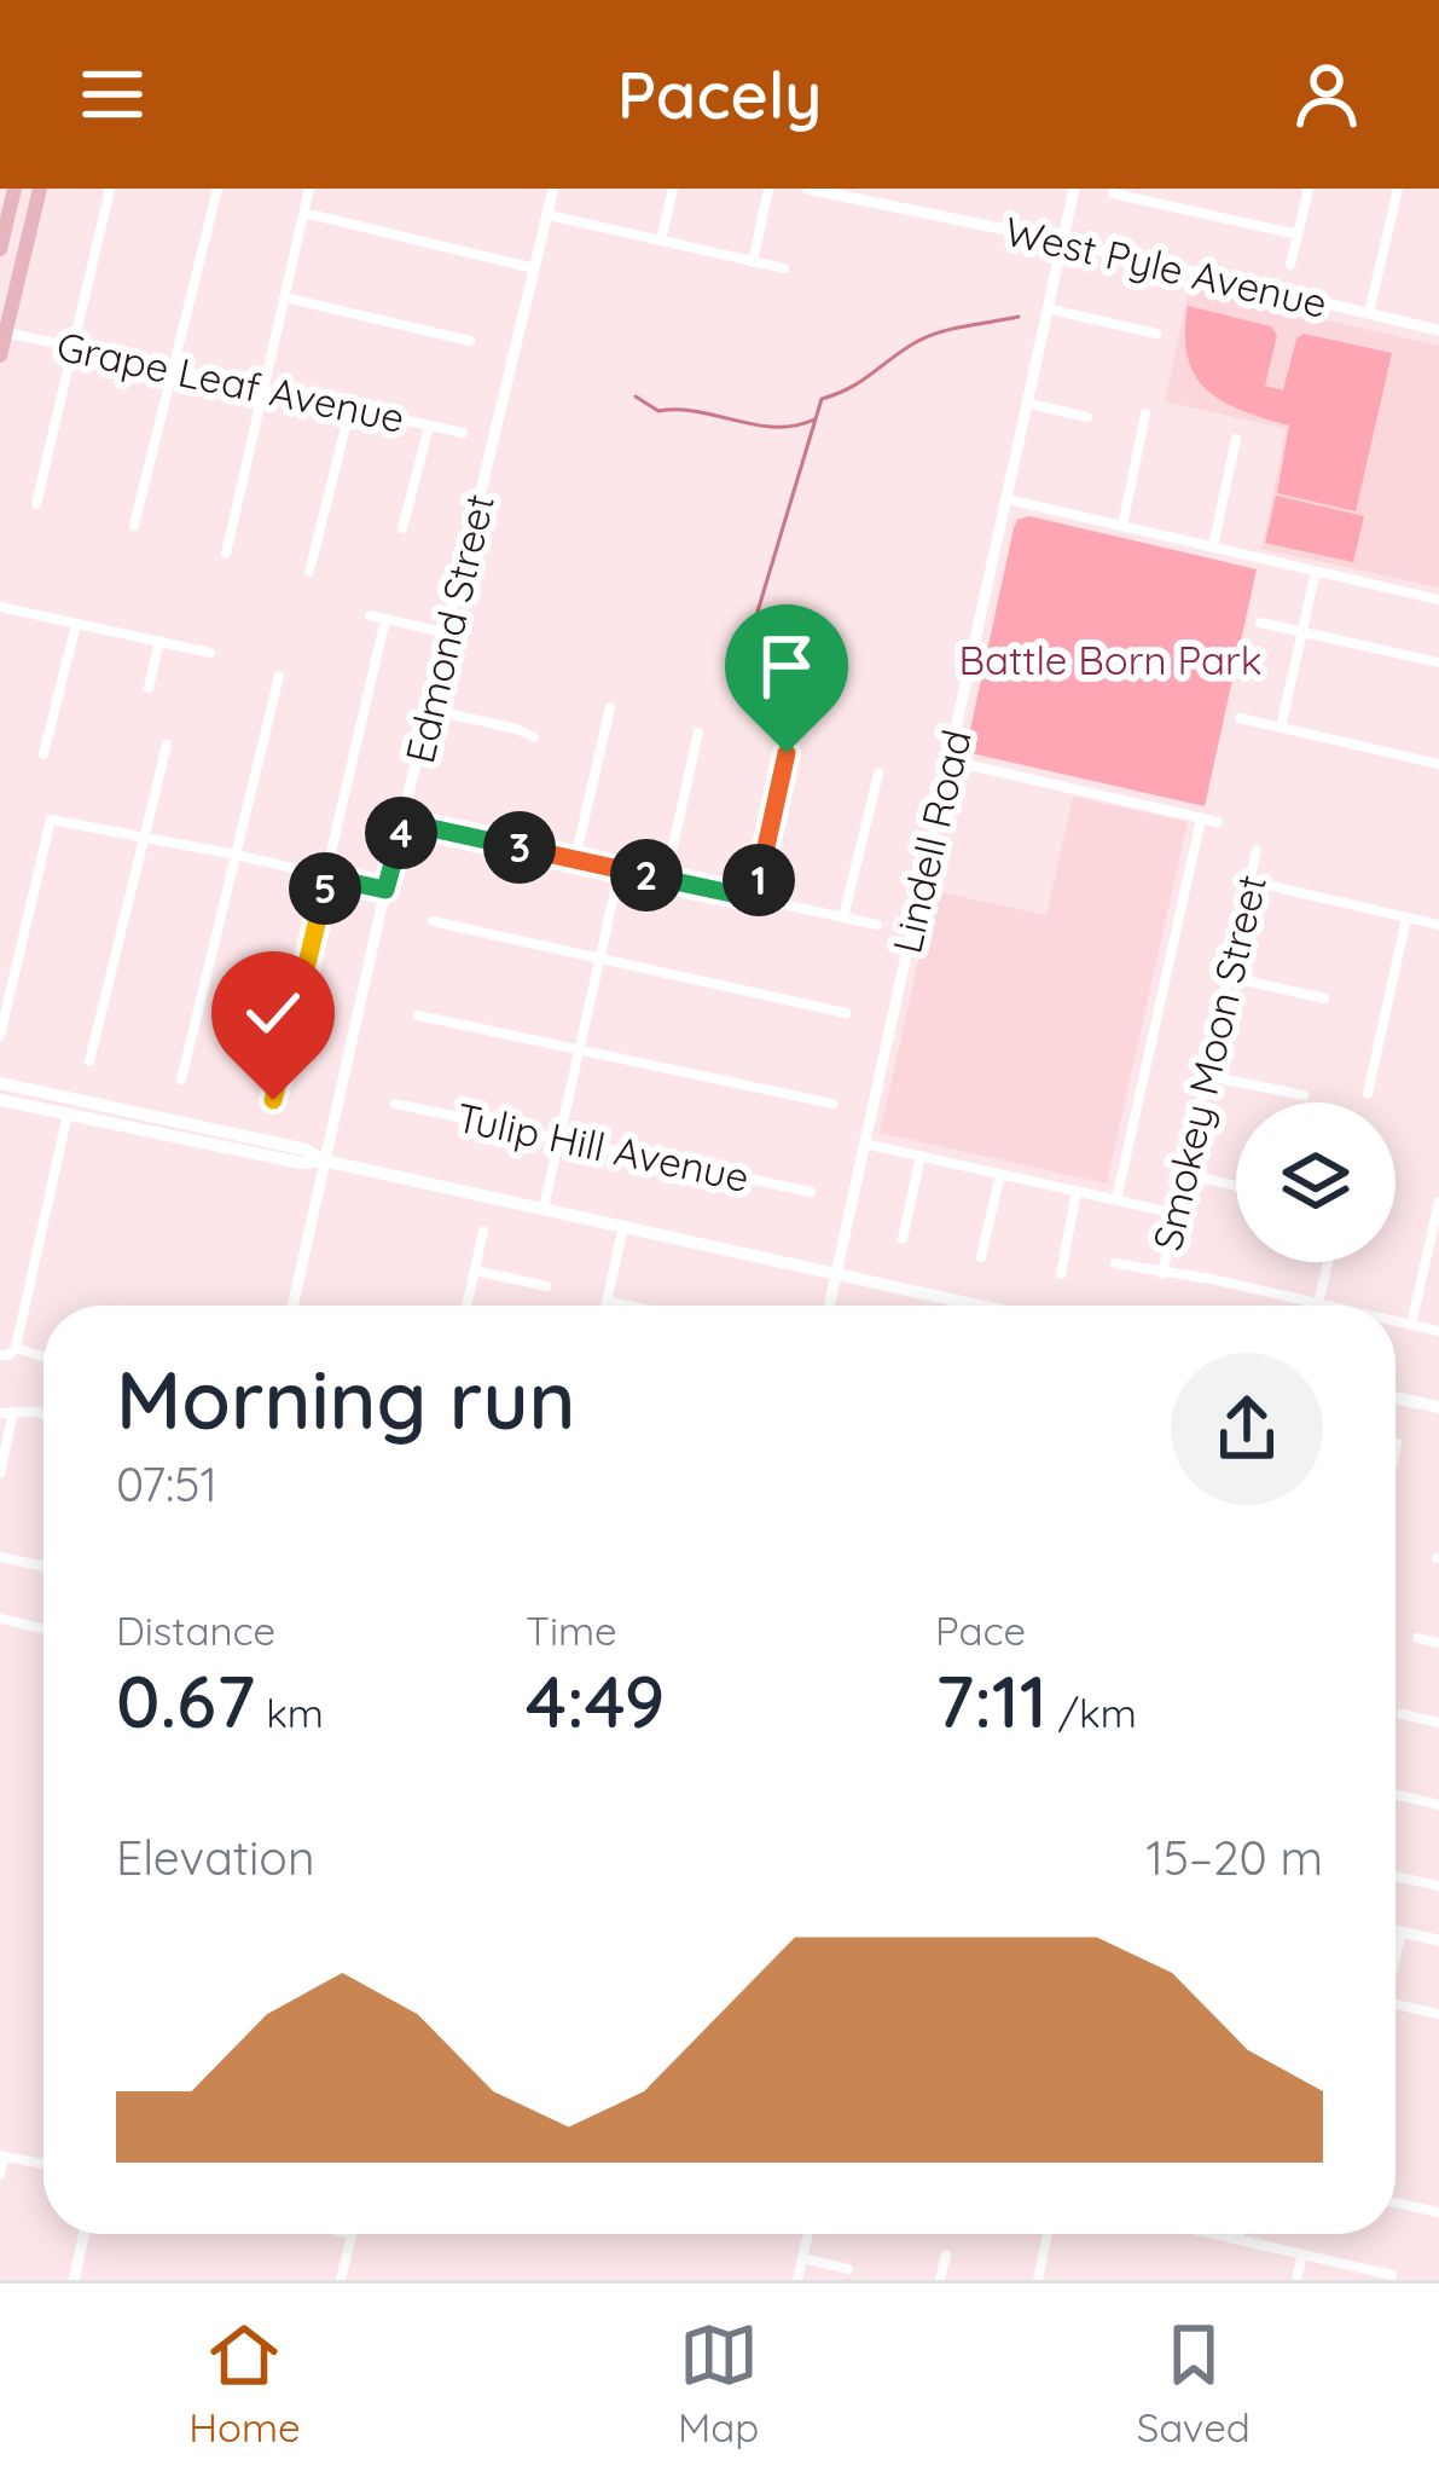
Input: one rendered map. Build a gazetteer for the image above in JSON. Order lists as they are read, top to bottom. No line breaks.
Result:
{"streets":{"street":["West Pyle Avenue","Grape Leaf Avenue","Edmond Street","Lindell Road","Smokey Moon Street","Tulip Hill Avenue"]},"crossings":[["West Pyle Avenue","Lindell Road"]],"parks":["Battle Born Park"],"page":{"header":"Pacely","pins":["4","3","2","1","5"],"heading":["Morning run","07:51"],"stats":[["Distance","0.67 km"],["Time","4:49"],["Pace","7:11 /km"]],"chart":["Elevation","15–20 m"],"tabs":["Home","Map","Saved"]}}
